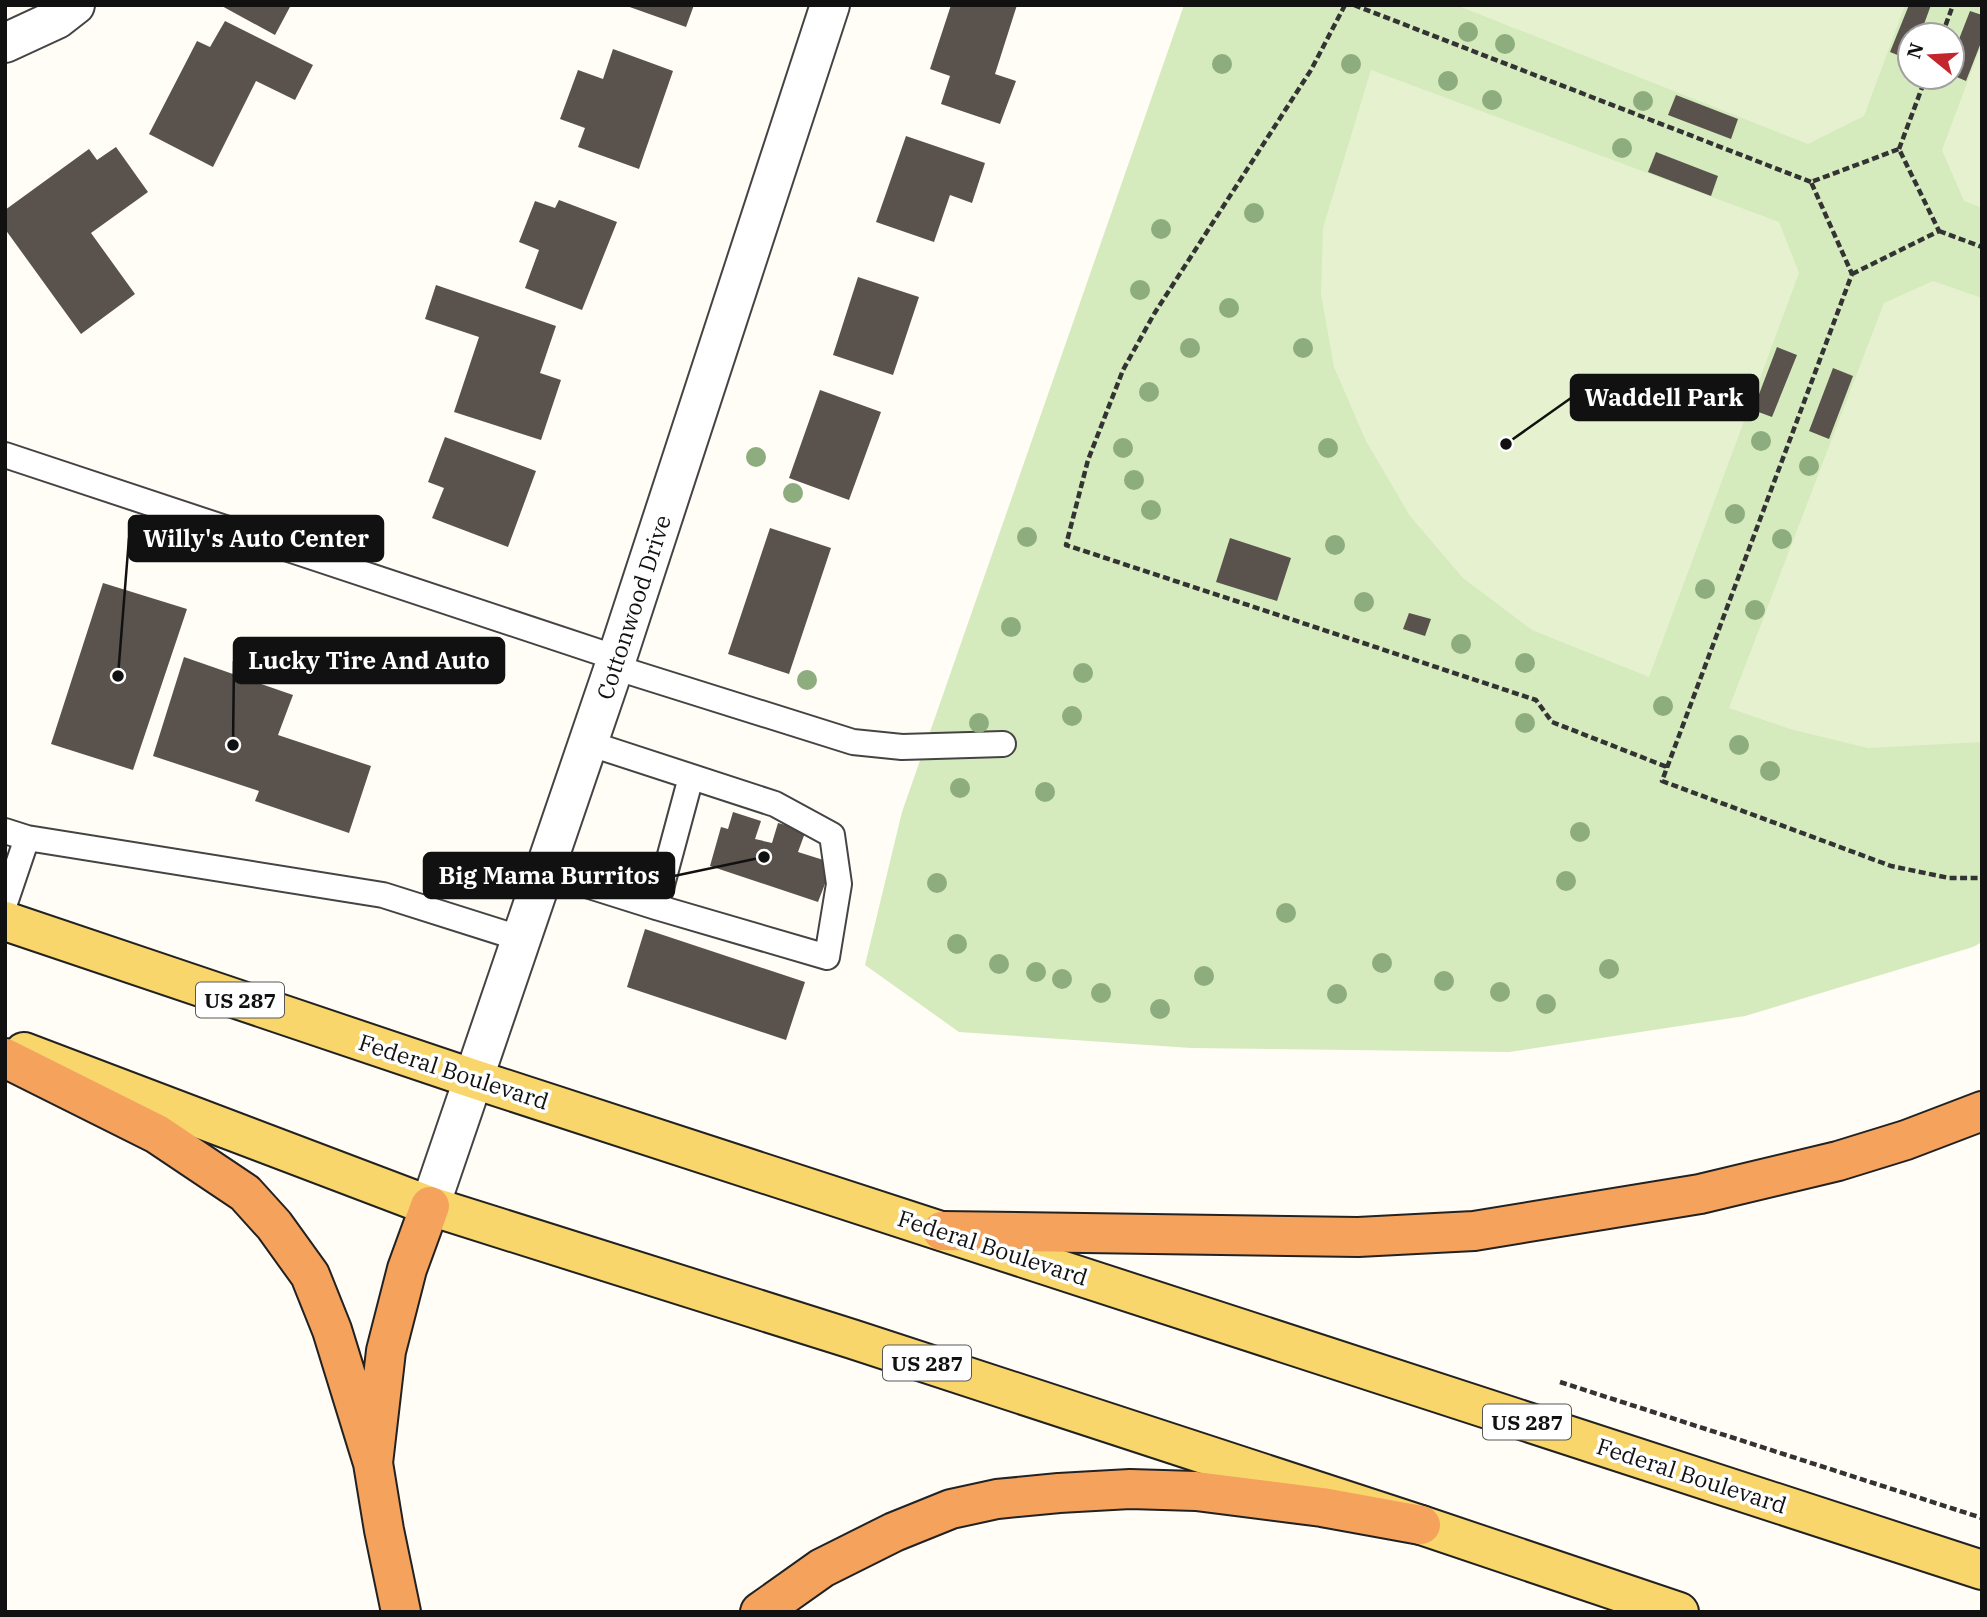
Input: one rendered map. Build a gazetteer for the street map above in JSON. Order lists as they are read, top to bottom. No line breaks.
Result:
{"streets":{"main road":["US 287","Federal Boulevard"],"street":["Cottonwood Drive"]},"crossings":[["Cottonwood Drive","US 287"],["Cottonwood Drive","Federal Boulevard"]],"places":["Waddell Park","Willy's Auto Center","Lucky Tire And Auto","Big Mama Burritos"],"north":"left"}
